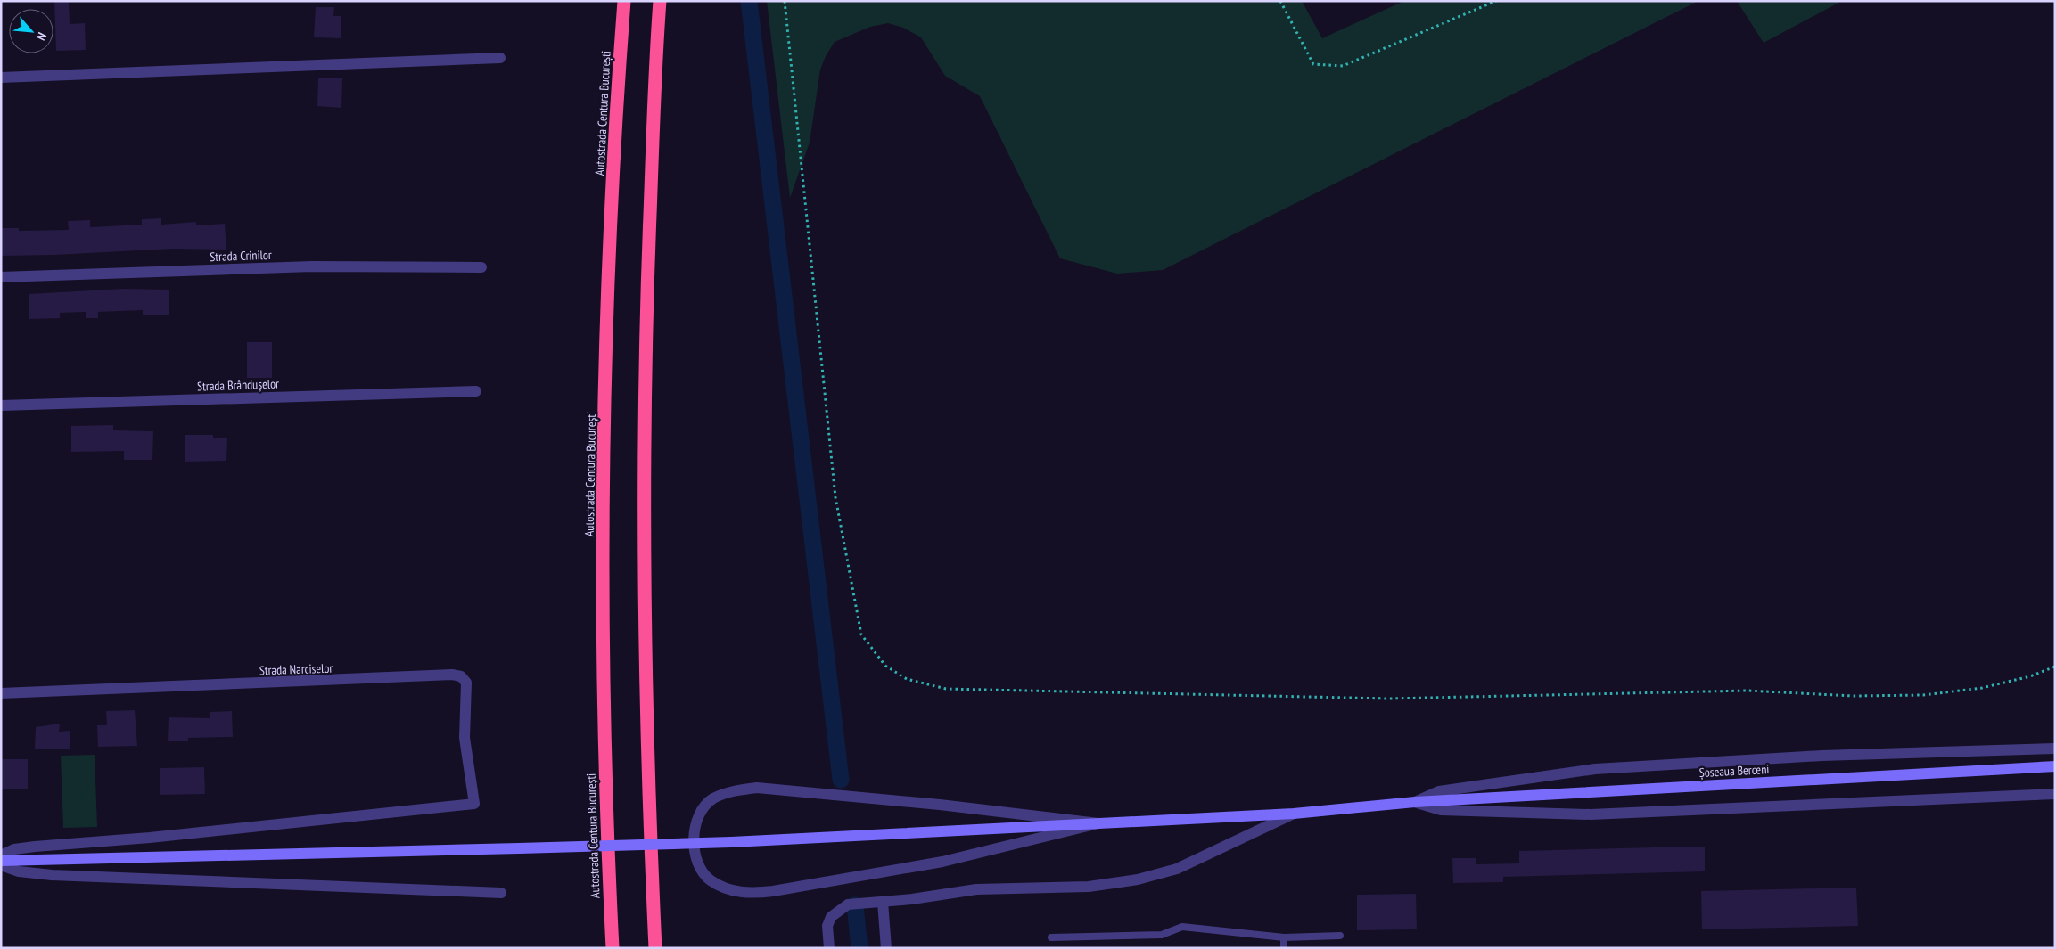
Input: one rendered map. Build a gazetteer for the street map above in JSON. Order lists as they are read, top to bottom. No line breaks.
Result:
{"streets":{"highway":["Autostrada Centura București"],"main road":["Șoseaua Berceni"],"street":["Strada Crinilor","Strada Brândușelor","Strada Narciselor"]},"north":"bottom right"}
